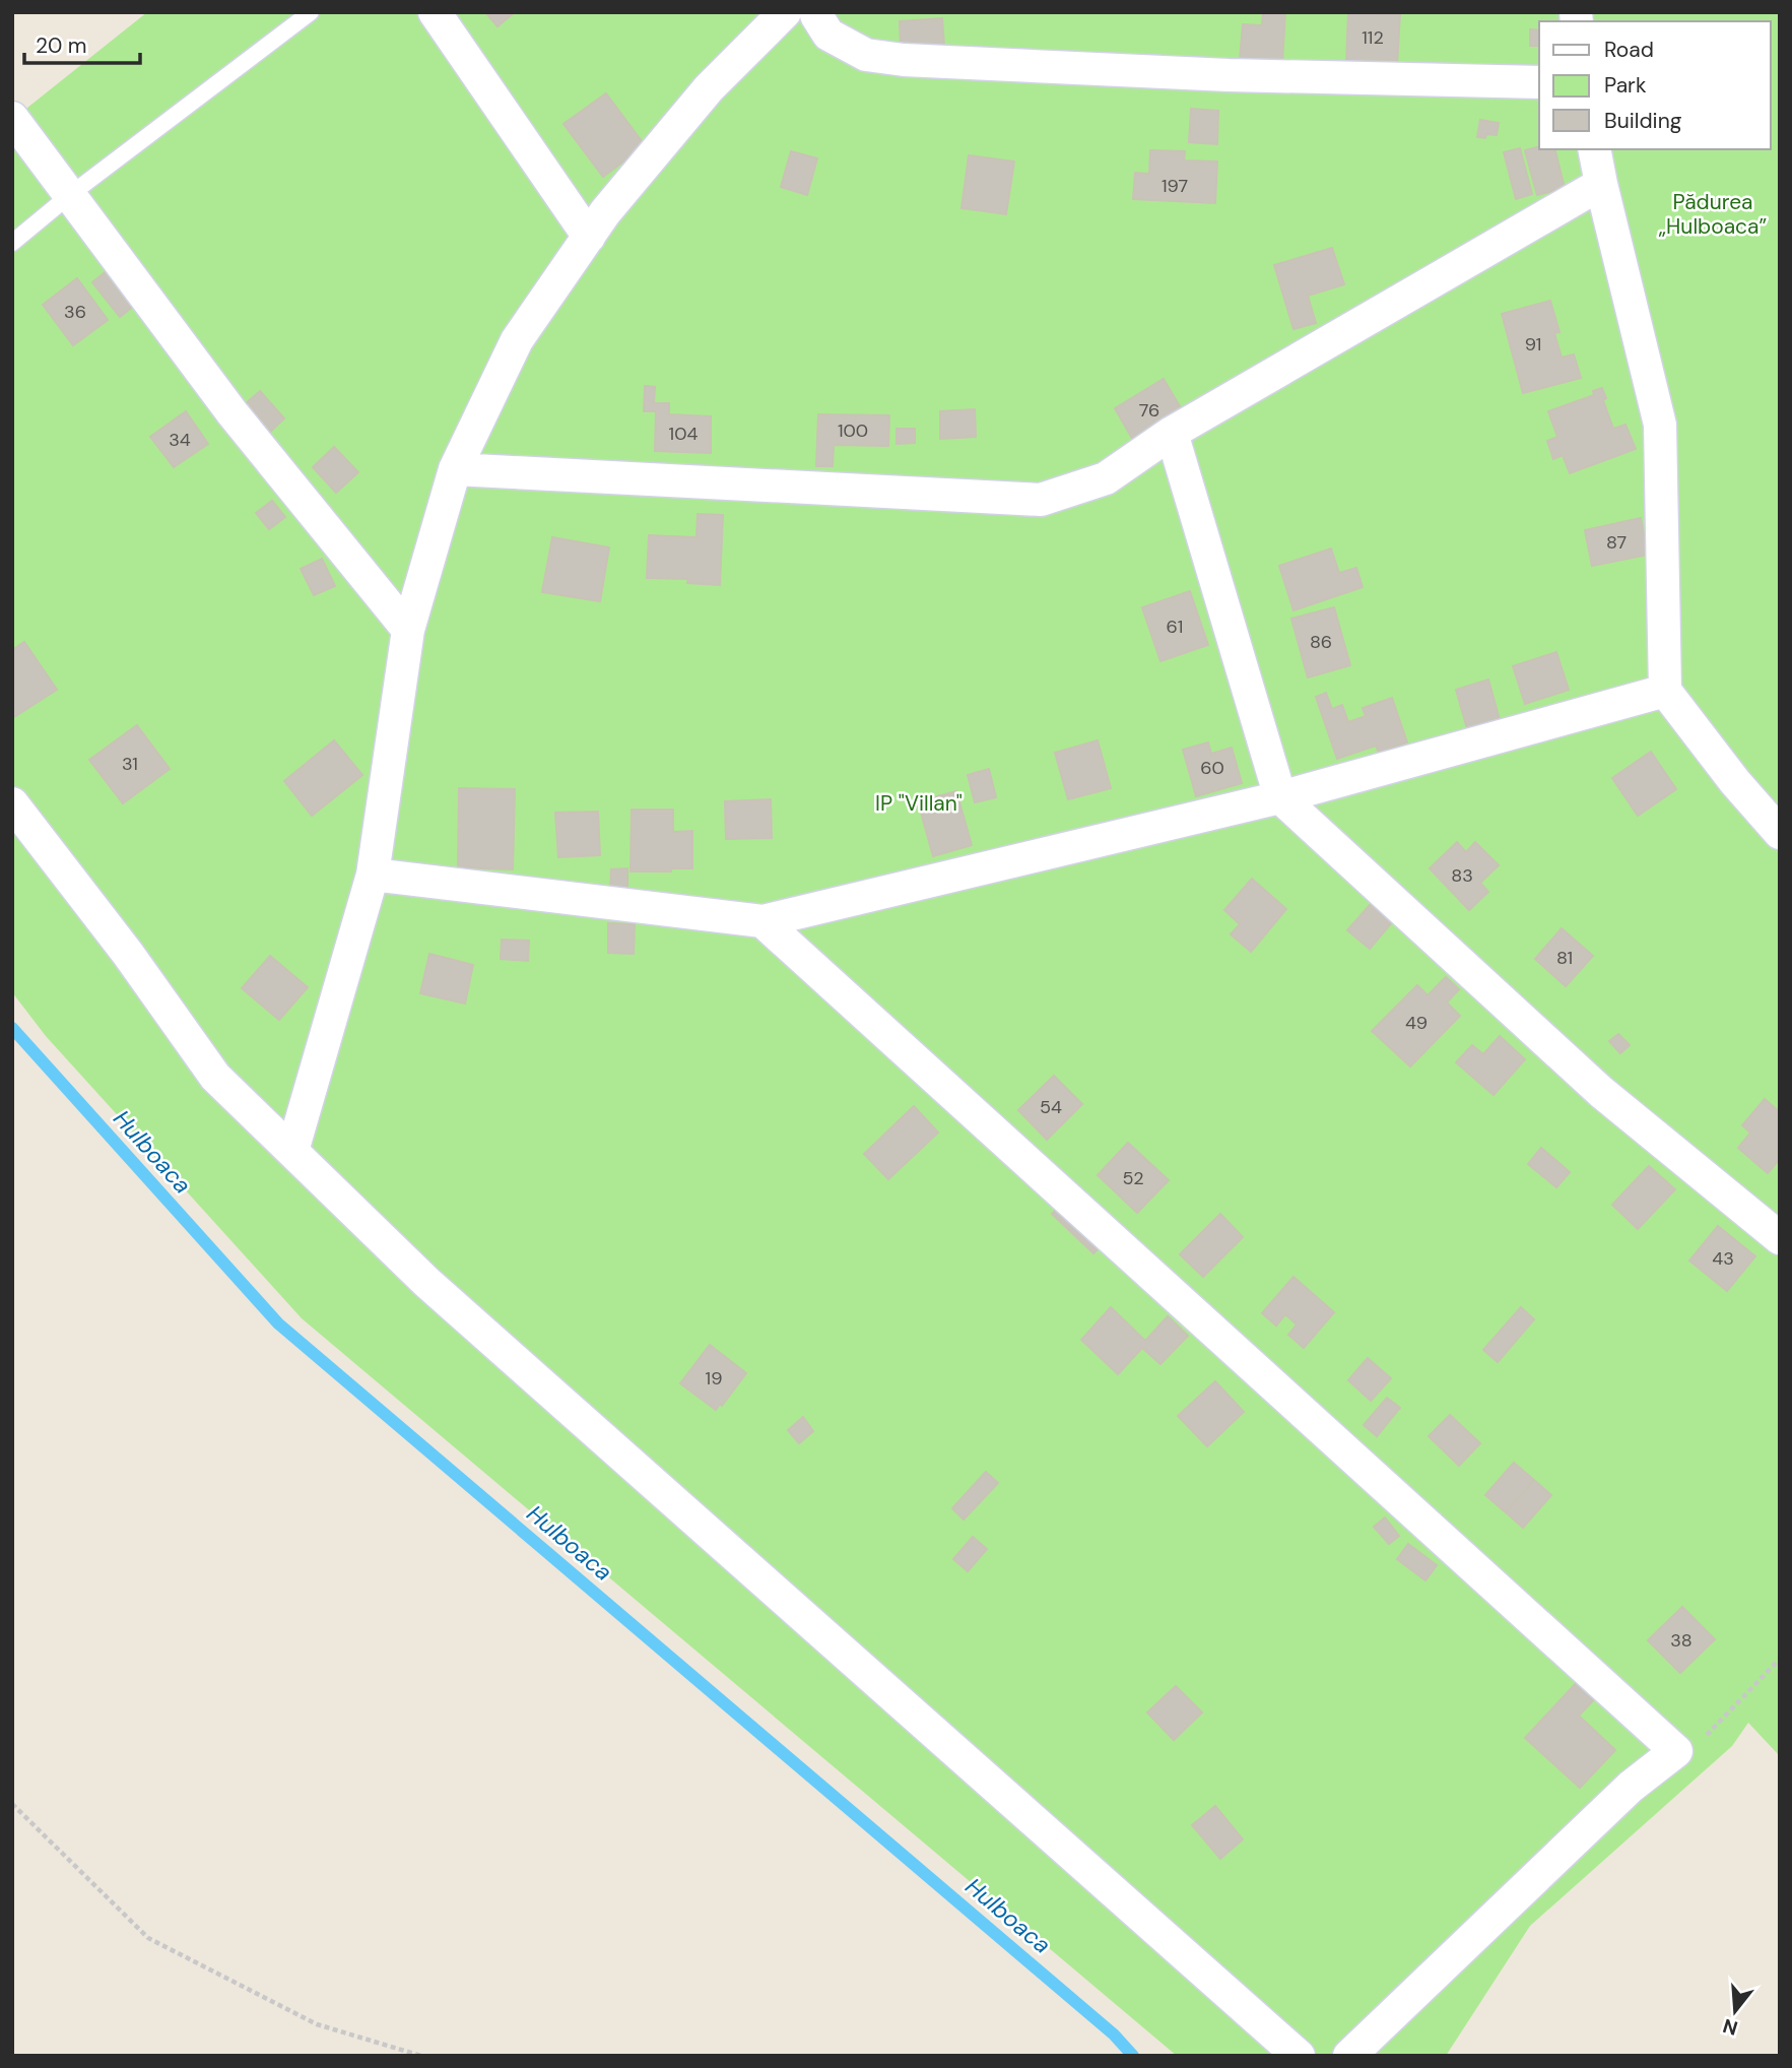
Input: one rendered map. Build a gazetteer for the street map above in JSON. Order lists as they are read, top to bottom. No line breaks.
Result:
{"water":["Hulboaca"],"parks":["Pădurea „Hulboaca”","IP \"Villan\""],"house_numbers":["112","197","36","91","76","100","104","34","87","61","86","31","60","83","81","49","54","52","43","19","38"],"legend":["Road","Park","Building"],"scale_bar":"20 m","north":"bottom"}
